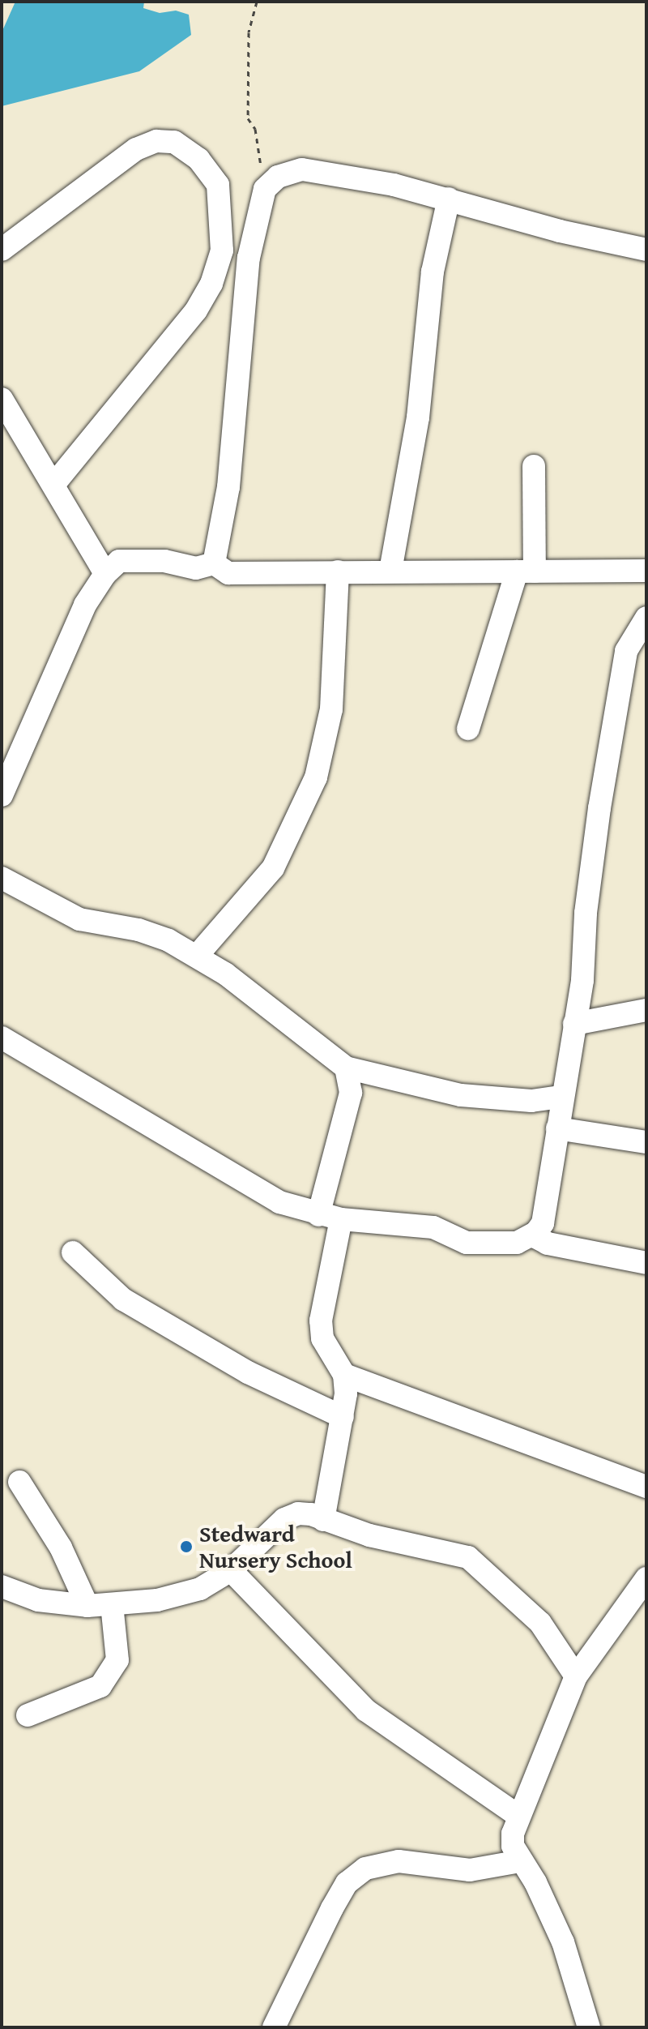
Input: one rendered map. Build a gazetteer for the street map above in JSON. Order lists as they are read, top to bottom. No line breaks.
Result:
{"places":["Stedward Nursery School"]}
